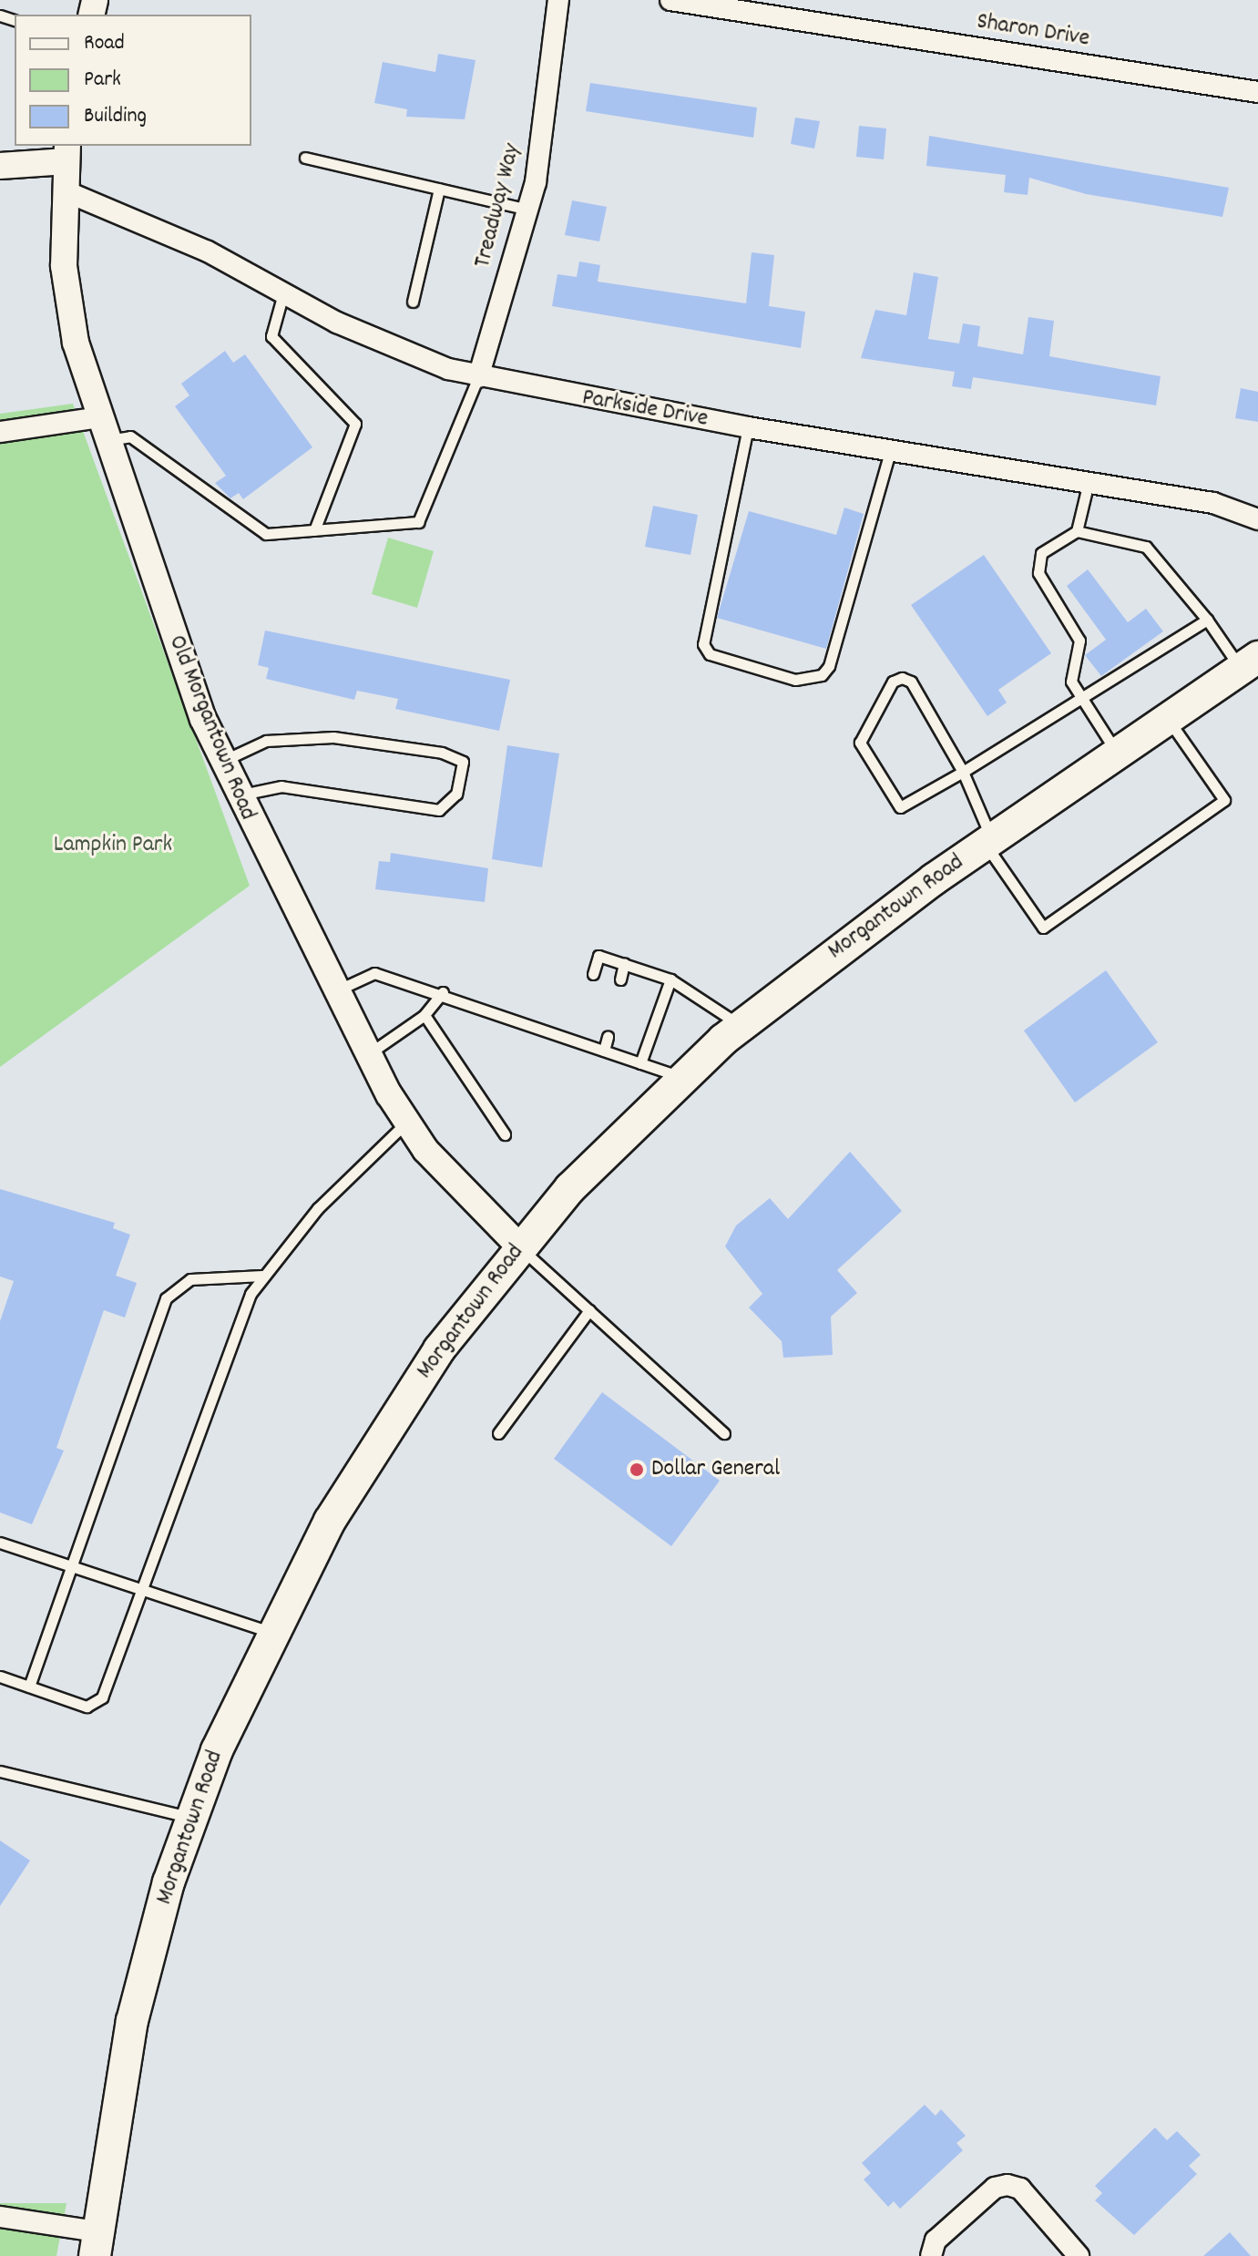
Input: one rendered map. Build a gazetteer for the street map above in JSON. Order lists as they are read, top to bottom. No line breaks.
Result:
{"streets":{"main road":["Morgantown Road"],"street":["Sharon Drive","Treadway Way","Parkside Drive","Old Morgantown Road"]},"crossings":[["Treadway Way","Parkside Drive"],["Parkside Drive","Old Morgantown Road"],["Old Morgantown Road","Morgantown Road"]],"parks":["Lampkin Park"],"places":["Dollar General"],"legend":["Road","Park","Building"]}
